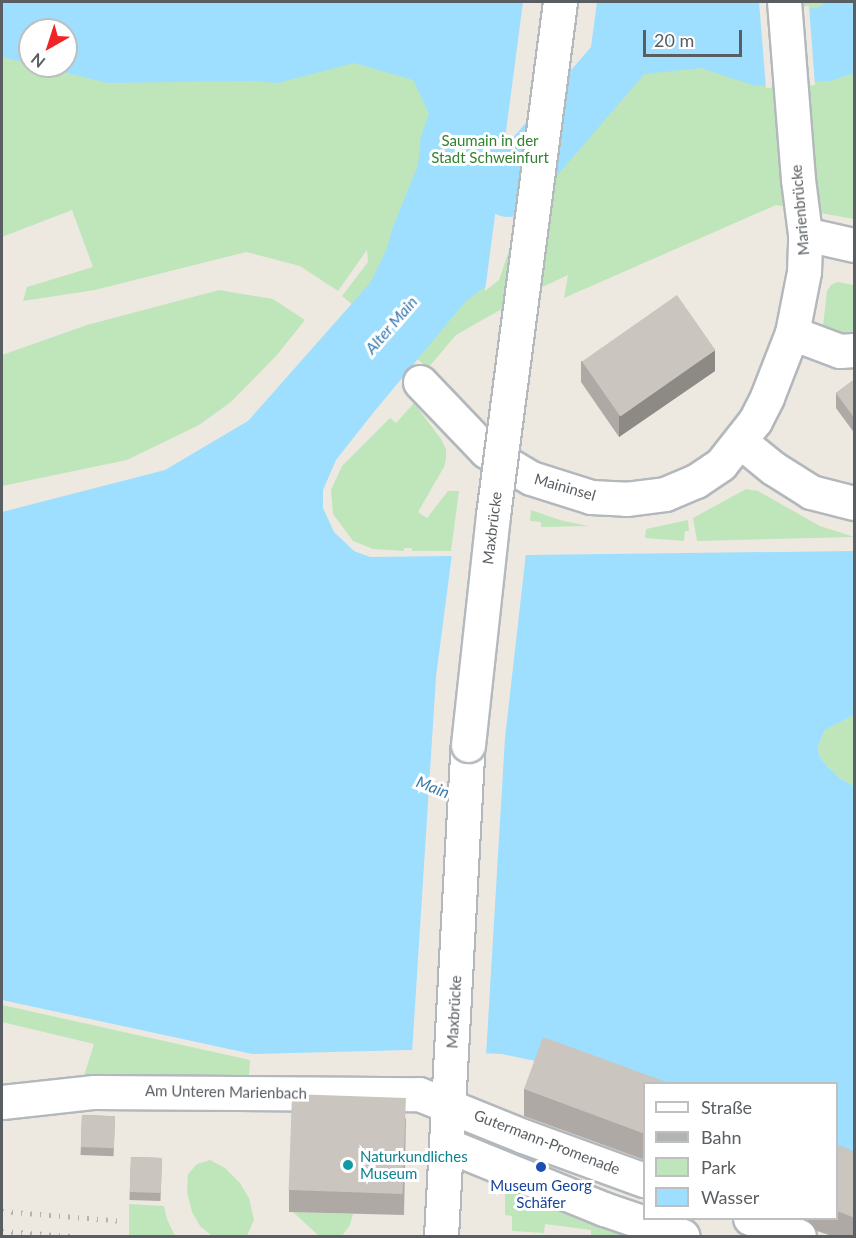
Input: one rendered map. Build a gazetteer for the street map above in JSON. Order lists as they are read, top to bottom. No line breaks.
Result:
{"streets":{"street":["Marienbrücke","Maininsel","Maxbrücke","Am Unteren Marienbach","Gutermann-Promenade"]},"crossings":[["Marienbrücke","Maininsel"],["Maxbrücke","Am Unteren Marienbach"],["Maxbrücke","Gutermann-Promenade"],["Am Unteren Marienbach","Gutermann-Promenade"]],"water":["Alter Main","Main"],"parks":["Saumain in der Stadt Schweinfurt"],"places":["Naturkundliches Museum","Museum Georg Schäfer"],"legend":["Straße","Bahn","Park","Wasser"],"scale_bar":"20 m","north":"bottom left"}
